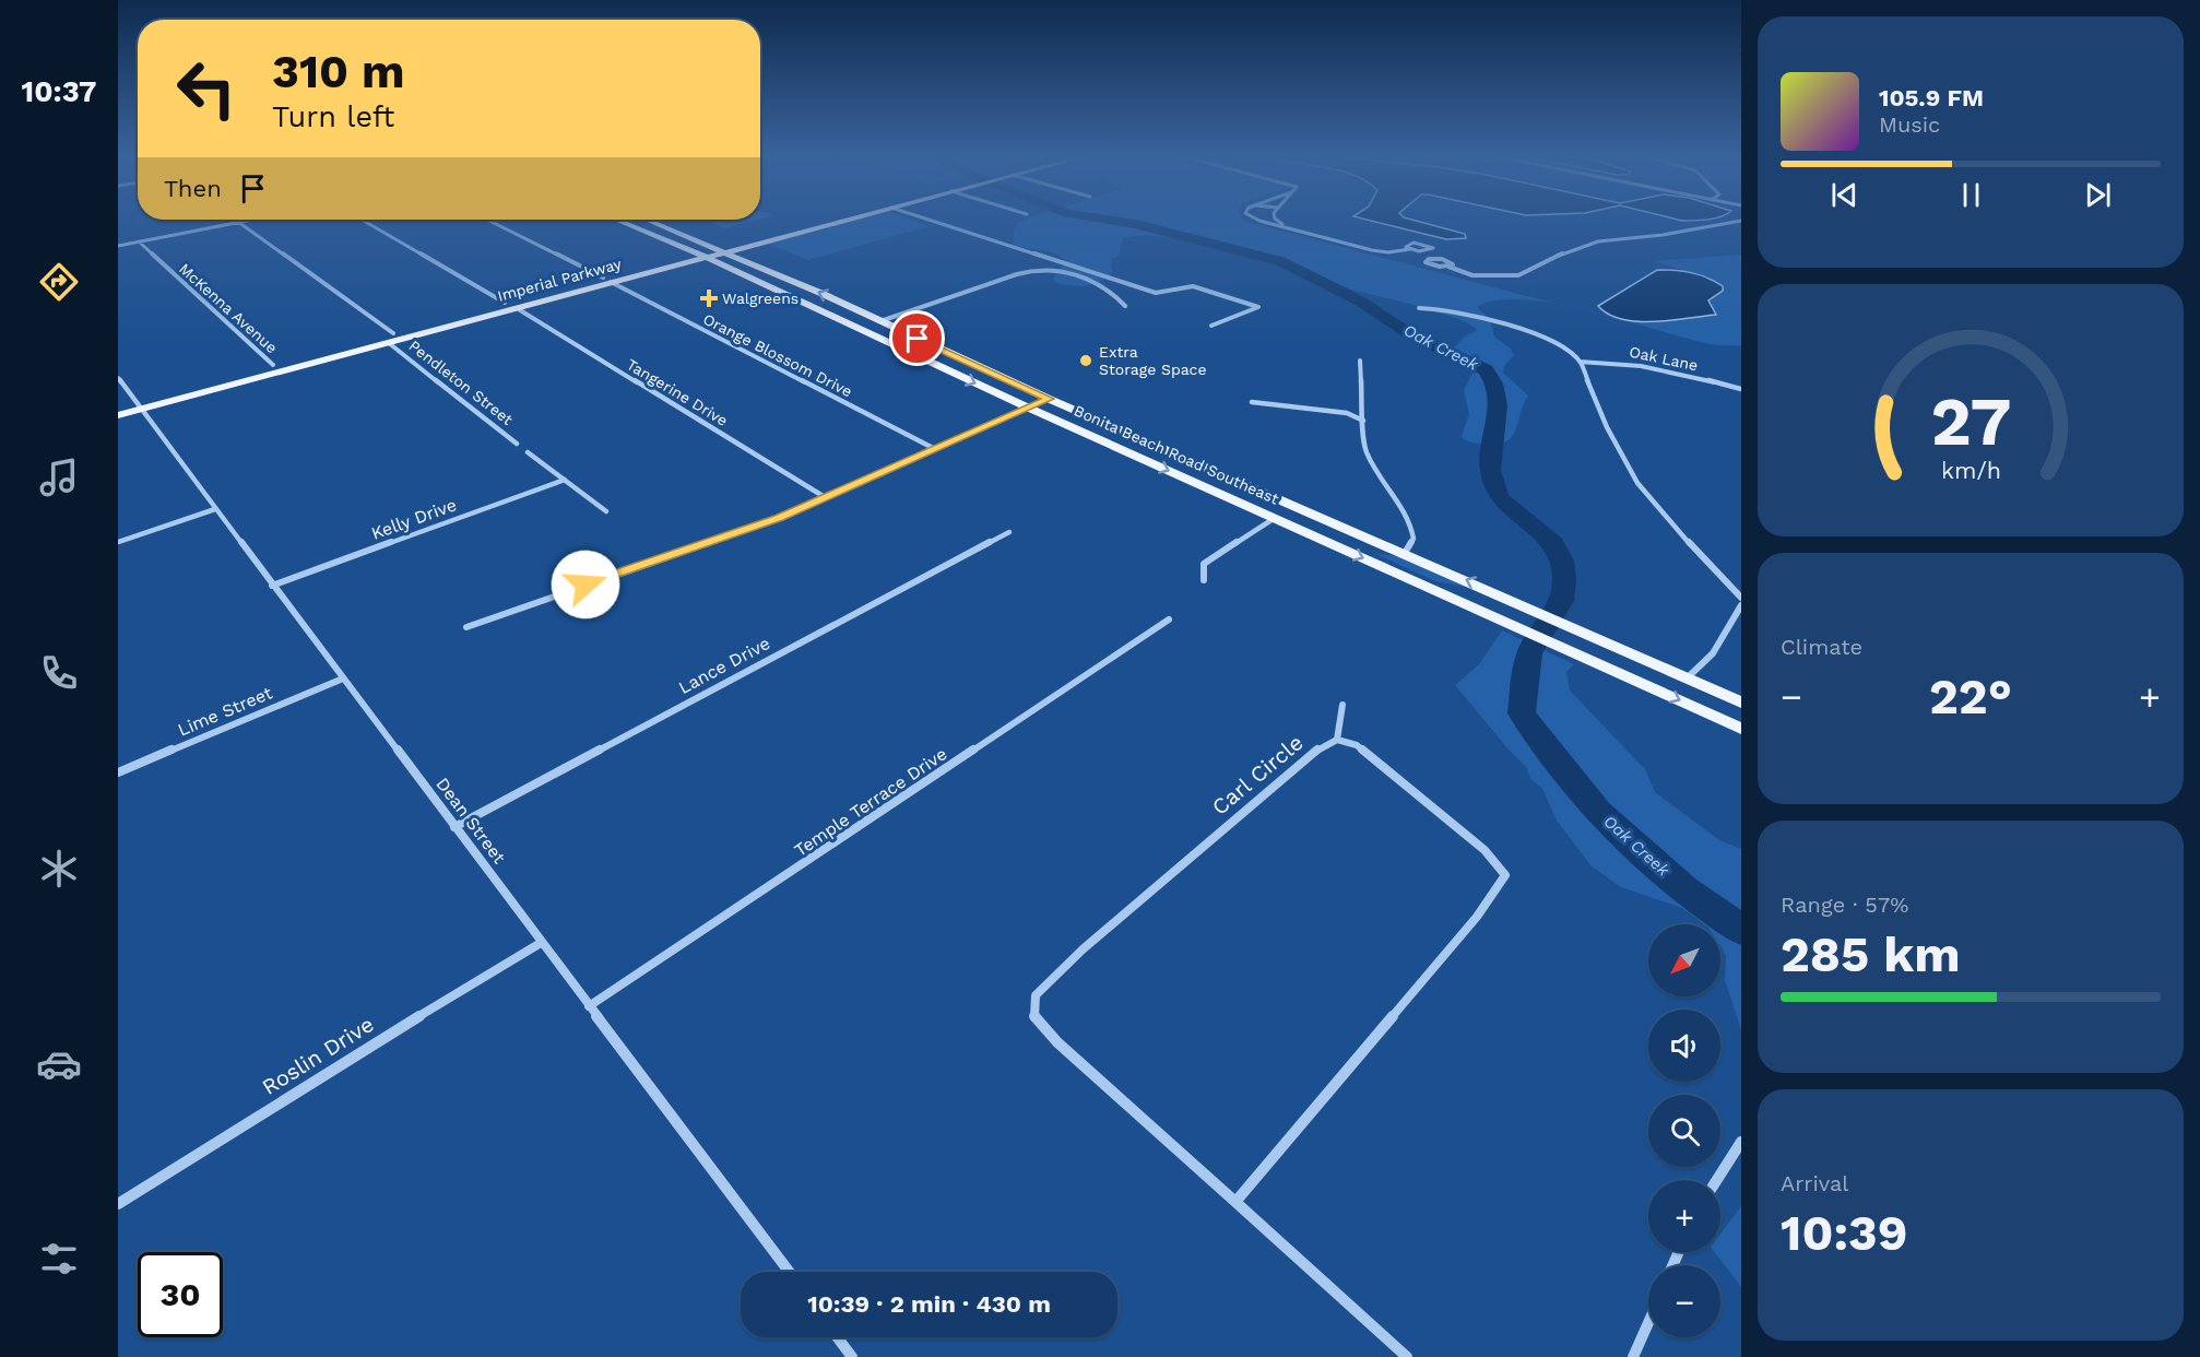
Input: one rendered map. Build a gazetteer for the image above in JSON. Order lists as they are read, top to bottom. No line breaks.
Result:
{"streets":{"main road":["Imperial Parkway","Bonita Beach Road Southeast"],"street":["McKenna Avenue","Orange Blossom Drive","Oak Lane","Pendleton Street","Tangerine Drive","Kelly Drive","Lance Drive","Lime Street","Carl Circle","Temple Terrace Drive","Dean Street","Roslin Drive"]},"crossings":[["Imperial Parkway","McKenna Avenue"],["Imperial Parkway","Orange Blossom Drive"],["Imperial Parkway","Pendleton Street"],["Imperial Parkway","Tangerine Drive"],["Imperial Parkway","Bonita Beach Road Southeast"],["Imperial Parkway","Dean Street"],["Kelly Drive","Dean Street"],["Lance Drive","Dean Street"],["Lime Street","Dean Street"],["Temple Terrace Drive","Dean Street"],["Dean Street","Roslin Drive"]],"water":["Oak Creek"],"places":{"health":["Walgreens"],"other":["Extra Storage Space"]},"north":"bottom left","page":{"tabs":"10:37","turn":["310 m","Turn left"],"song":["105.9 FM","Music"],"then":"Then","tile":["Climate",["Range · 57%","285 km"],["Arrival","10:39"]],"heat":["−","22°","+"],"map_buttons":["+","−"],"limit":"30","trip":"10:39 · 2 min · 430 m","gauge":["27","km/h"]}}
